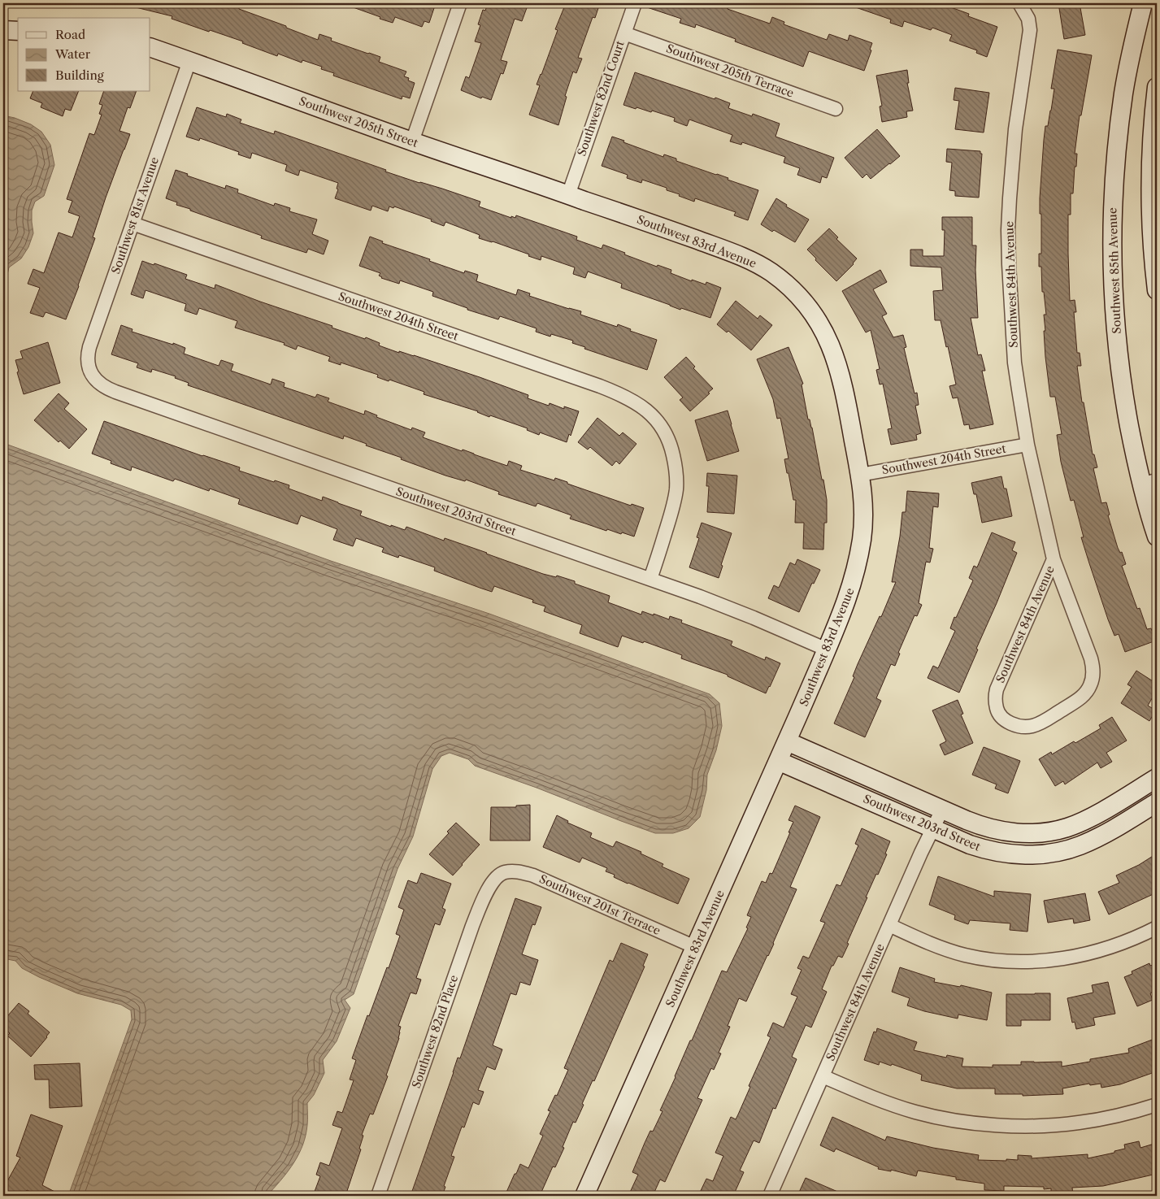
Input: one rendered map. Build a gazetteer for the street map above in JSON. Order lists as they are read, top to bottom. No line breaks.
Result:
{"streets":{"street":["Southwest 205th Terrace","Southwest 82nd Court","Southwest 205th Street","Southwest 81st Avenue","Southwest 83rd Avenue","Southwest 85th Avenue","Southwest 84th Avenue","Southwest 204th Street","Southwest 203rd Street","Southwest 201st Terrace","Southwest 82nd Place"]},"crossings":[["Southwest 205th Terrace","Southwest 82nd Court"],["Southwest 82nd Court","Southwest 205th Street"],["Southwest 82nd Court","Southwest 83rd Avenue"],["Southwest 205th Street","Southwest 81st Avenue"],["Southwest 205th Street","Southwest 83rd Avenue"],["Southwest 81st Avenue","Southwest 204th Street"],["Southwest 81st Avenue","Southwest 203rd Street"],["Southwest 83rd Avenue","Southwest 204th Street"],["Southwest 83rd Avenue","Southwest 203rd Street"],["Southwest 83rd Avenue","Southwest 201st Terrace"],["Southwest 84th Avenue","Southwest 204th Street"],["Southwest 84th Avenue","Southwest 203rd Street"],["Southwest 204th Street","Southwest 203rd Street"],["Southwest 201st Terrace","Southwest 82nd Place"]],"legend":["Road","Water","Building"]}
